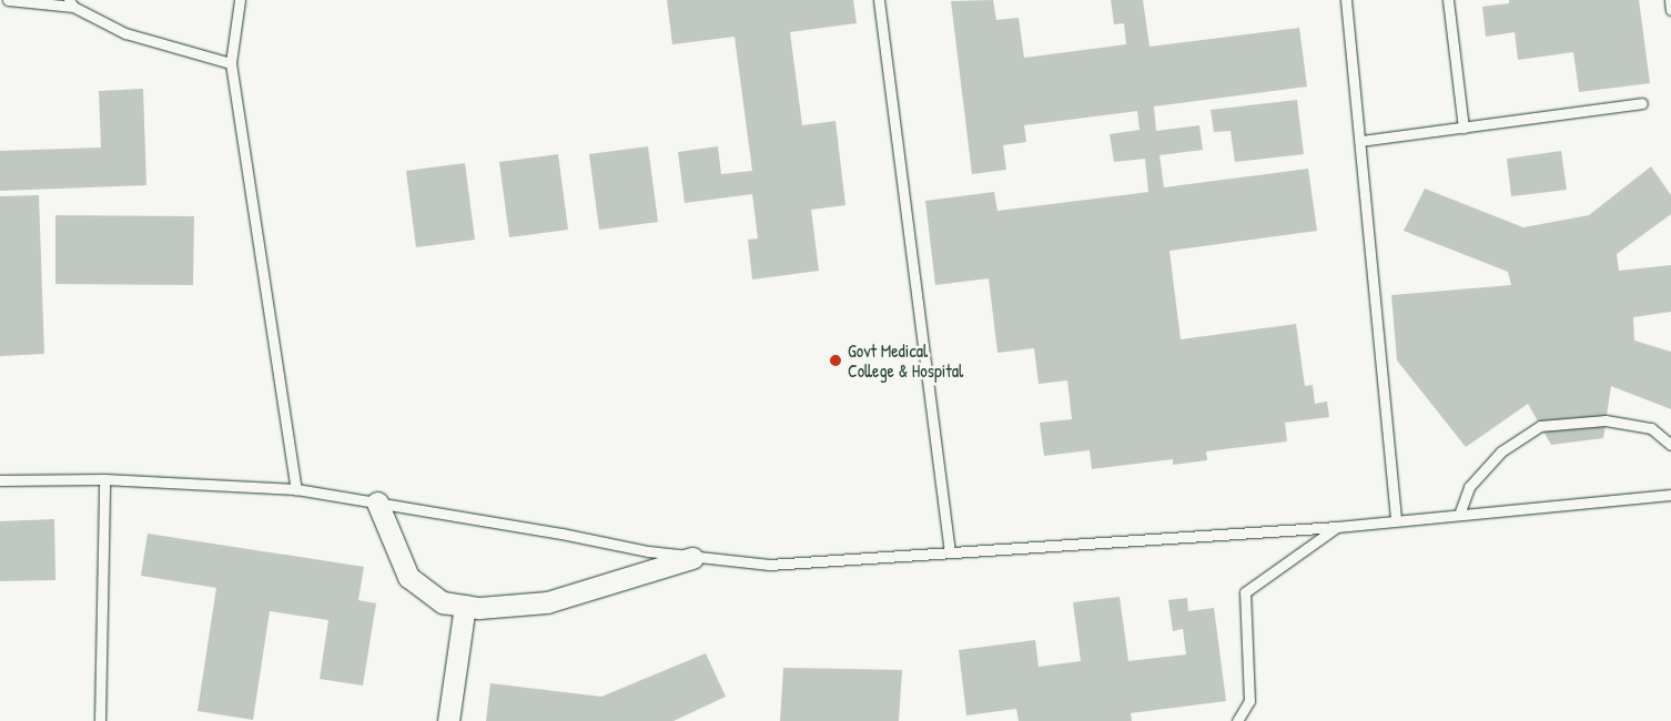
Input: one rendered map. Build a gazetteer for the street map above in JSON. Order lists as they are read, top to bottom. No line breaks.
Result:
{"places":["Govt Medical College & Hospital"]}
